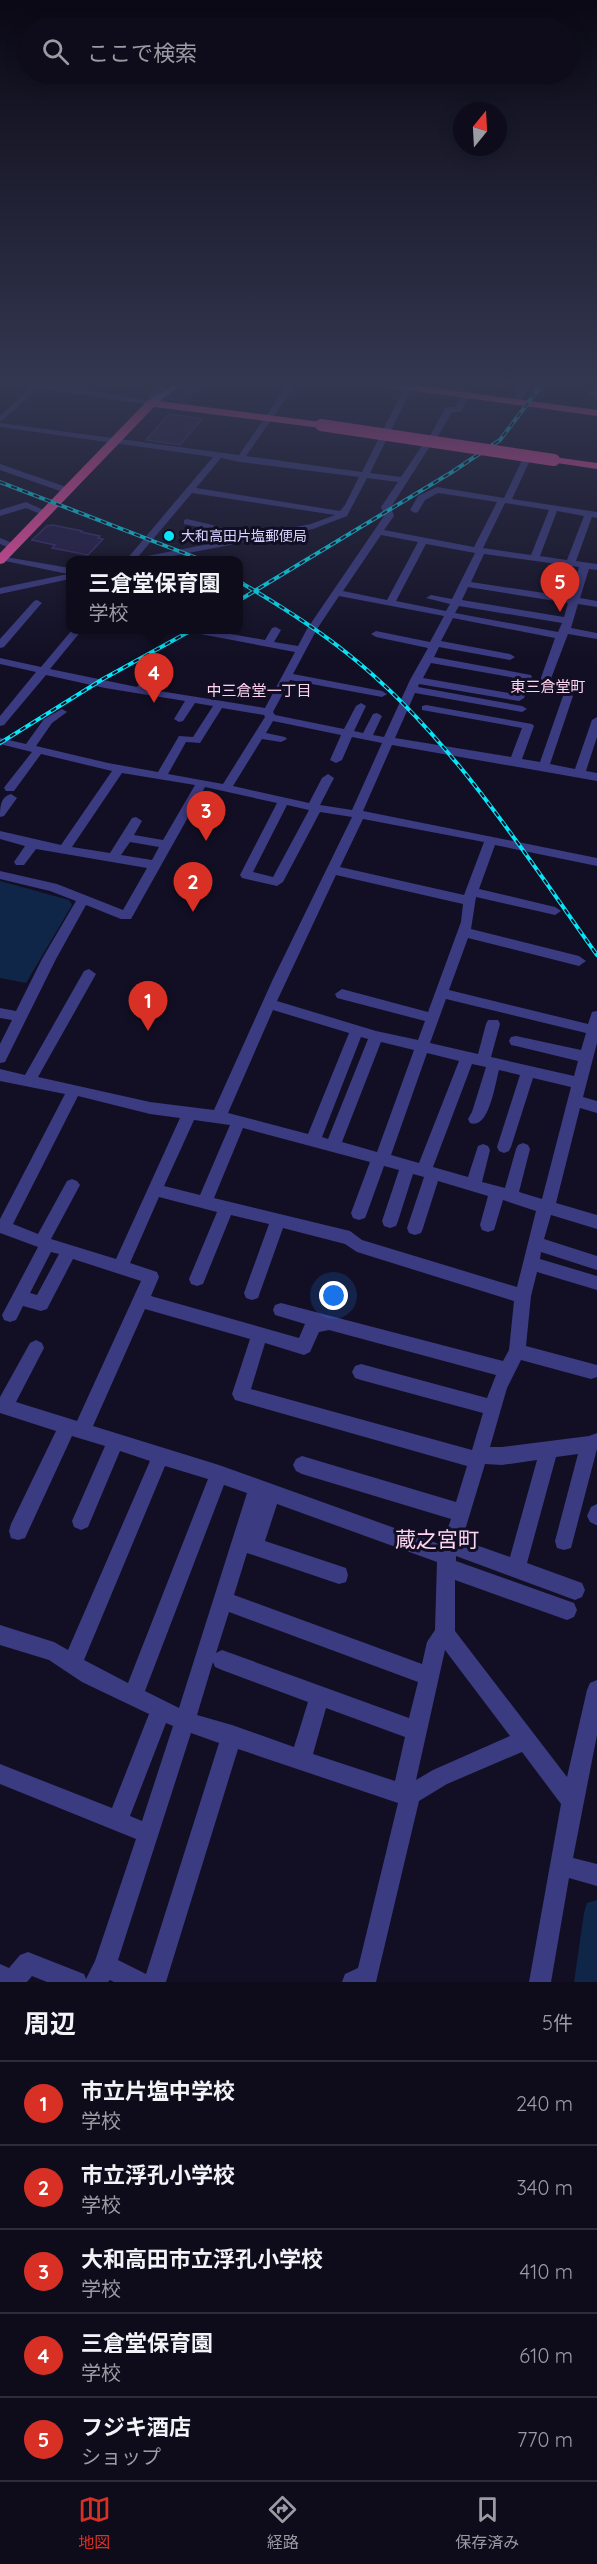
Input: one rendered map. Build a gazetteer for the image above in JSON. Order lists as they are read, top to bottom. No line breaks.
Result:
{"districts":["東三倉堂町","中三倉堂一丁目","蔵之宮町"],"places":["大和高田片塩郵便局"],"north":"top","page":{"search":"ここで検索","popup":["三倉堂保育園","学校"],"pins":["5","4","3","2","1"],"heading":["周辺","5件"],"list":[{"mark":"1","name":"市立片塩中学校","note":"学校","value":"240 m"},{"mark":"2","name":"市立浮孔小学校","note":"学校","value":"340 m"},{"mark":"3","name":"大和高田市立浮孔小学校","note":"学校","value":"410 m"},{"mark":"4","name":"三倉堂保育園","note":"学校","value":"610 m"},{"mark":"5","name":"フジキ酒店","note":"ショップ","value":"770 m"}],"nav":["地図","経路","保存済み"]}}
